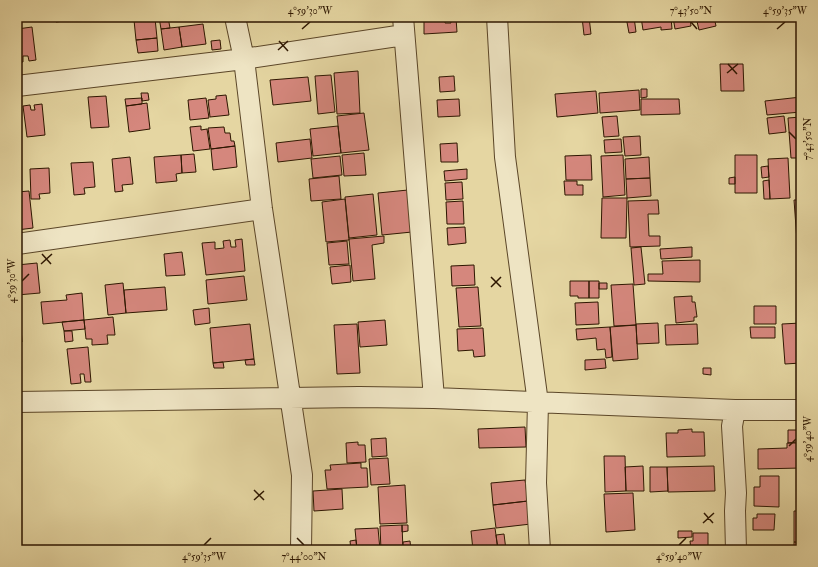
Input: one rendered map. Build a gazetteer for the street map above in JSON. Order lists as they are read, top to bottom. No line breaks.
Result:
{"coordinates":["4°59'30\"W","7°43'50\"N","4°59'35\"W","4°59'40\"W","7°44'00\"N"]}
